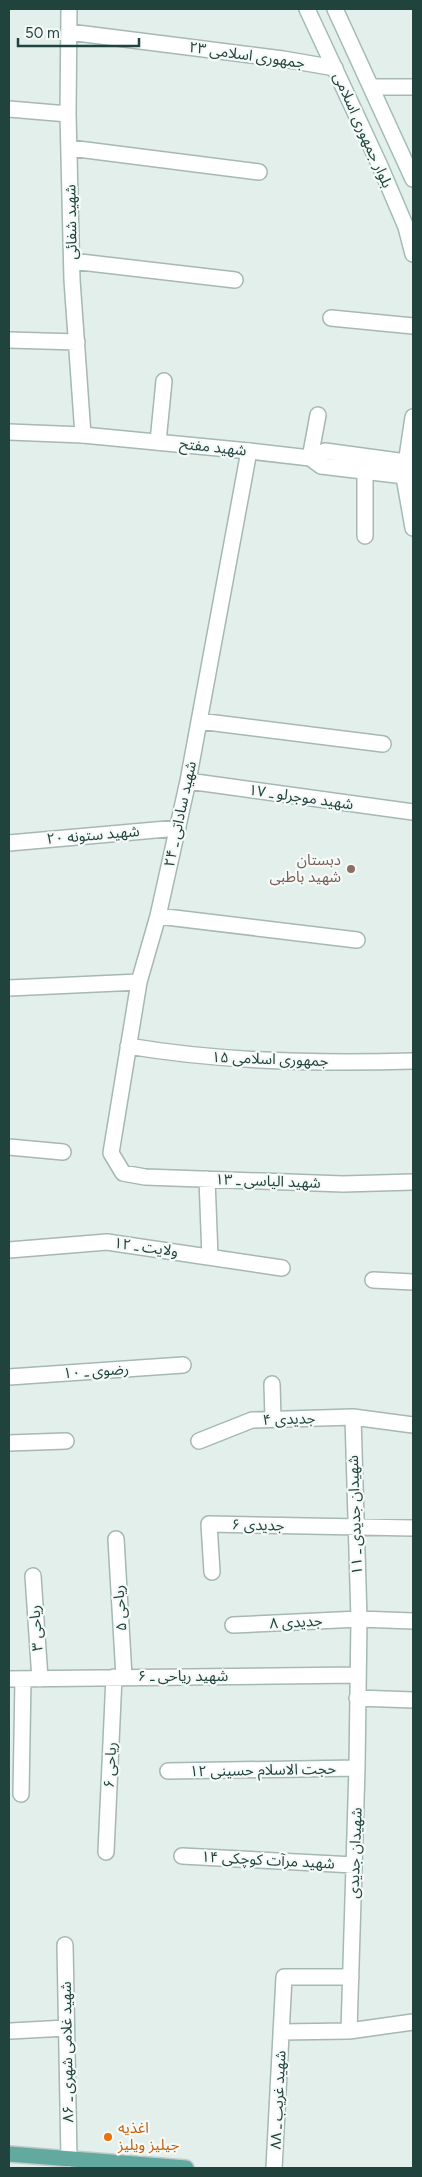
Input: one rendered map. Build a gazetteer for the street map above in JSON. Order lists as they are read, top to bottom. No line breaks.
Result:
{"streets":{"street":["جمهوری اسلامی ۲۳","بلوار جمهوری اسلامی","شهید شفائی","شهید مفتح","شهید موجرلو ـ ۱۷","شهید ساداتی ـ ۲۴","شهید ستونه ۲۰","جمهوری اسلامی ۱۵","شهید الیاسی ـ ۱۳","ولایت ـ ۱۲","رضوی ـ ۱۰","جدیدی ۴","شهیدان جدیدی ـ ۱۱","جدیدی ۶","ریاحی ۵","جدیدی ۸","ریاحی ۳","شهید ریاحی ـ ۶","ریاحی ۶","حجت الاسلام حسینی ۱۲","شهیدان جدیدی","شهید مرآت کوچکی ۱۴","شهید غلامی شهری ـ ۸۶","شهید غریب ـ ۸۸"]},"crossings":[["جمهوری اسلامی ۲۳","بلوار جمهوری اسلامی"],["جمهوری اسلامی ۲۳","شهید شفائی"],["شهید شفائی","شهید مفتح"],["شهید مفتح","شهید ساداتی ـ ۲۴"],["شهید موجرلو ـ ۱۷","شهید ساداتی ـ ۲۴"],["شهید ساداتی ـ ۲۴","شهید ستونه ۲۰"],["شهید ساداتی ـ ۲۴","جمهوری اسلامی ۱۵"],["شهید ساداتی ـ ۲۴","شهید الیاسی ـ ۱۳"],["جدیدی ۴","شهیدان جدیدی ـ ۱۱"],["شهیدان جدیدی ـ ۱۱","جدیدی ۶"],["شهیدان جدیدی ـ ۱۱","جدیدی ۸"],["شهیدان جدیدی ـ ۱۱","شهید ریاحی ـ ۶"],["شهیدان جدیدی ـ ۱۱","شهیدان جدیدی"],["ریاحی ۵","شهید ریاحی ـ ۶"],["ریاحی ۵","ریاحی ۶"],["ریاحی ۳","شهید ریاحی ـ ۶"],["شهید ریاحی ـ ۶","ریاحی ۶"],["شهید ریاحی ـ ۶","شهیدان جدیدی"],["حجت الاسلام حسینی ۱۲","شهیدان جدیدی"],["شهیدان جدیدی","شهید مرآت کوچکی ۱۴"],["شهیدان جدیدی","شهید غریب ـ ۸۸"]],"places":["دبستان شهید باطبی","اغذیه جیلیز ویلیز"],"scale_bar":"50 m"}
